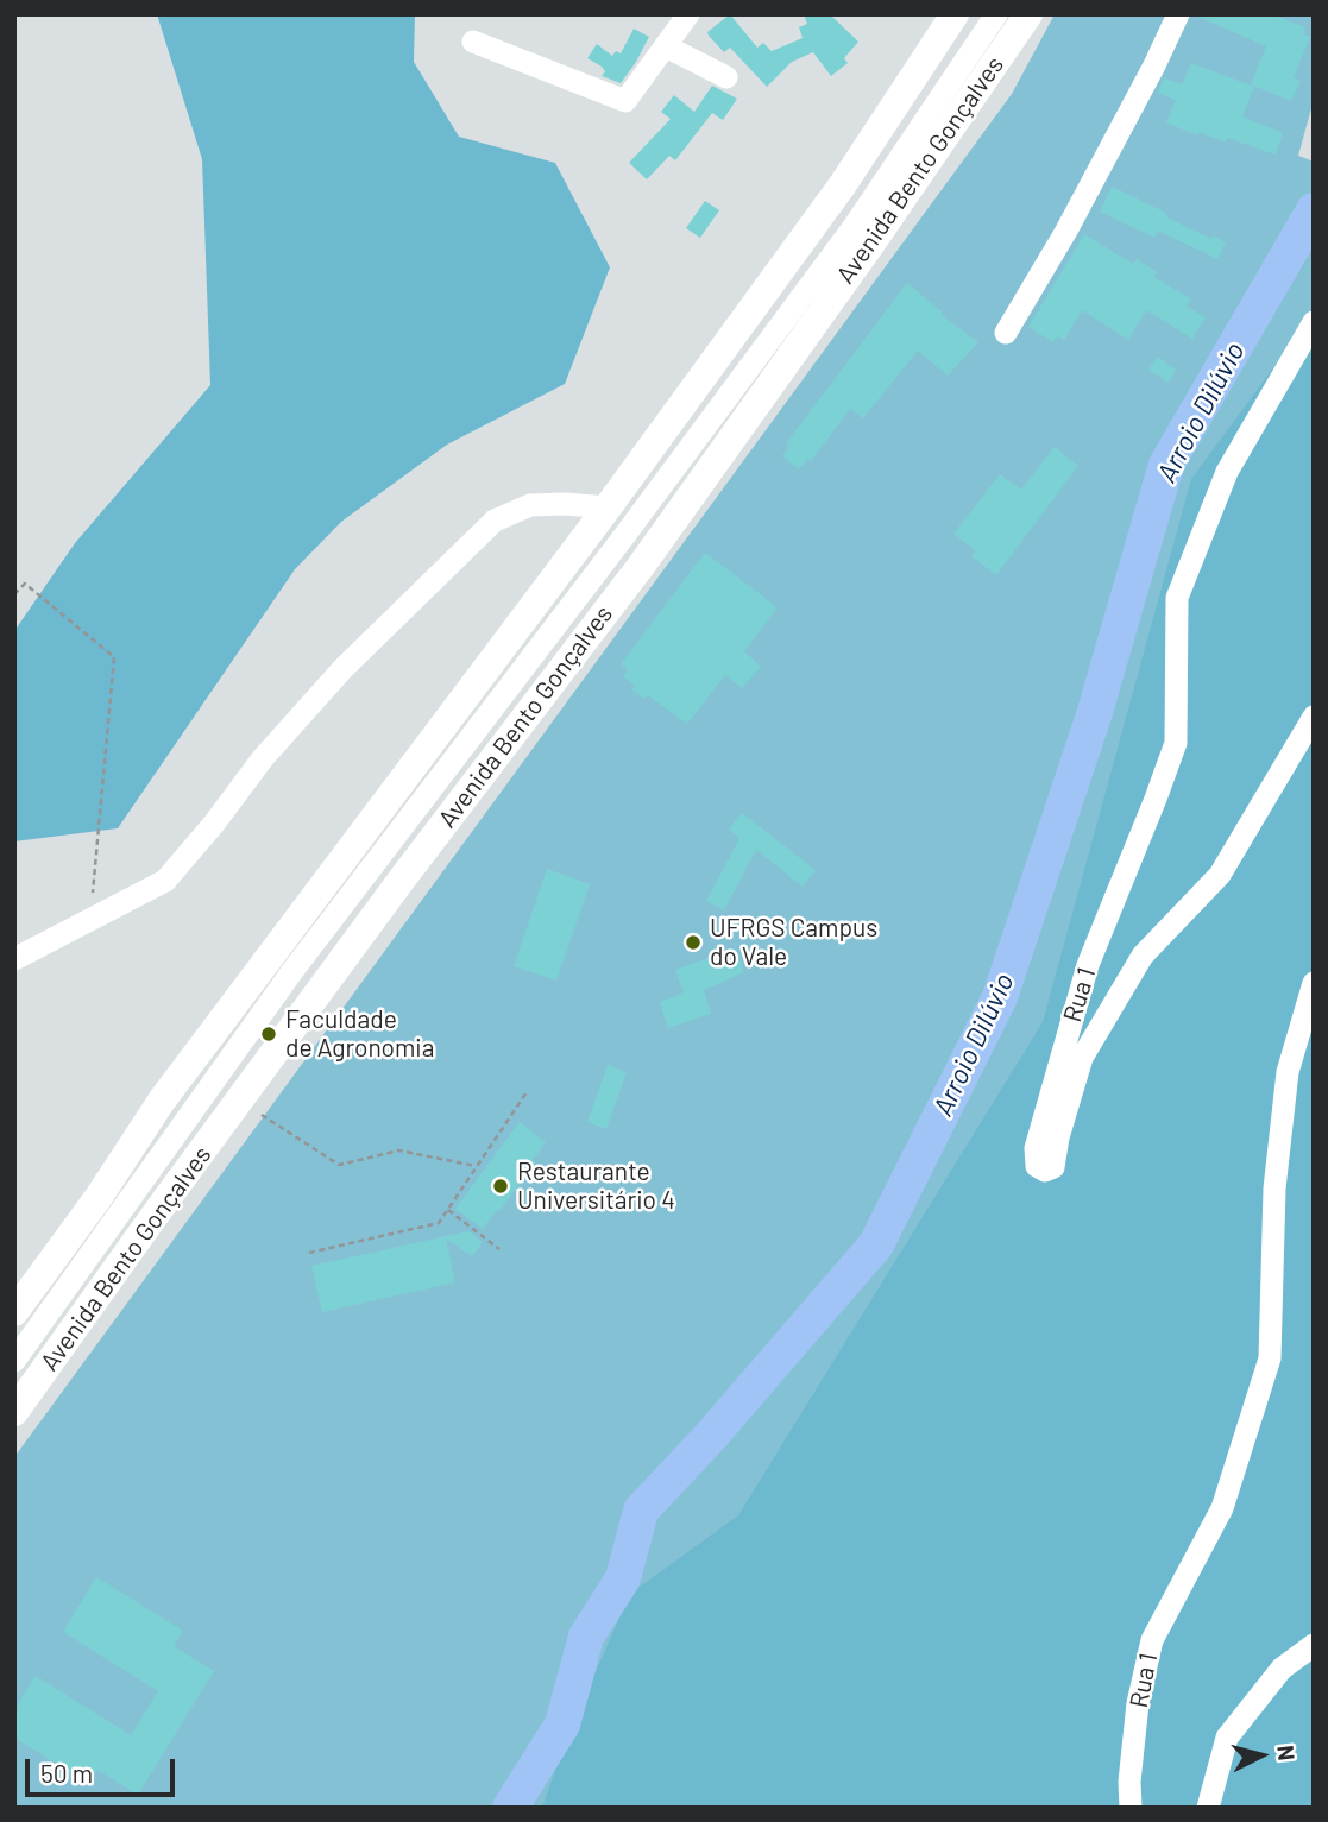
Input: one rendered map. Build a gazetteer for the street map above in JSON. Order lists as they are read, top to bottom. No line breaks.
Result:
{"streets":{"main road":["Avenida Bento Gonçalves"],"street":["Rua 1"]},"water":["Arroio Dilúvio"],"places":["UFRGS Campus do Vale","Faculdade de Agronomia","Restaurante Universitário 4"],"scale_bar":"50 m","north":"right"}
